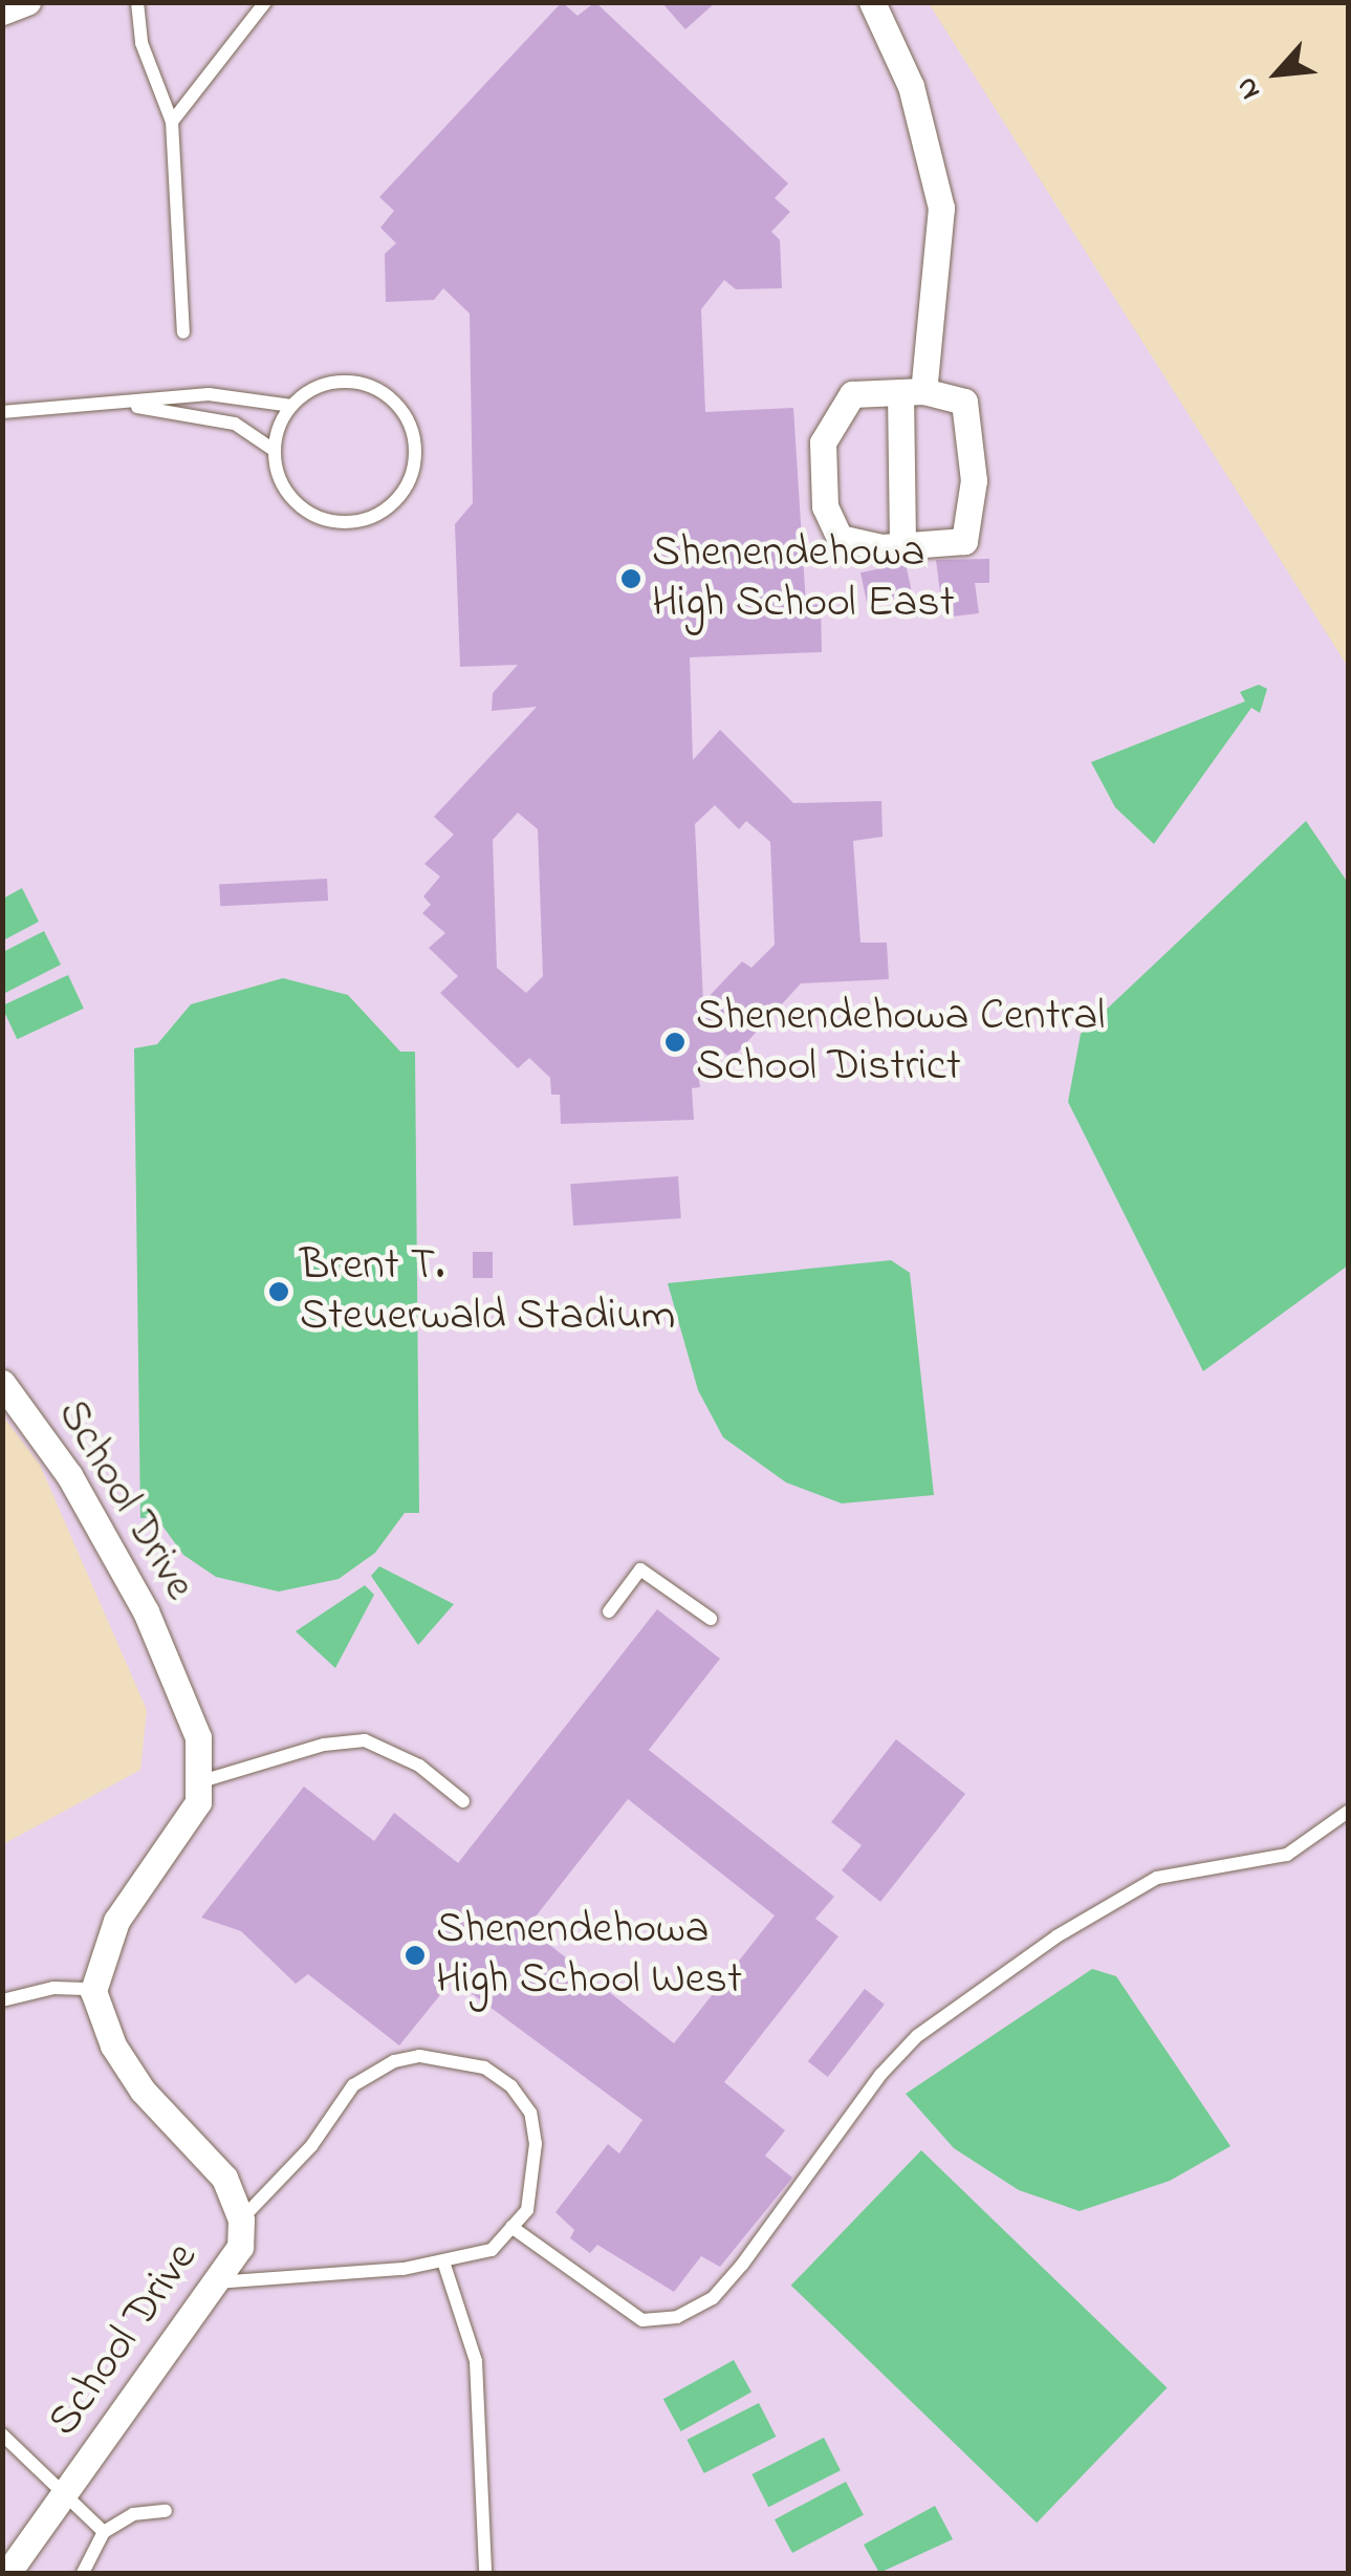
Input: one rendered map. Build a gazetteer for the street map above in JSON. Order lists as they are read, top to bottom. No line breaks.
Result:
{"streets":{"street":["School Drive"]},"places":["Shenendehowa High School East","Shenendehowa Central School District","Brent T. Steuerwald Stadium","Shenendehowa High School West"],"north":"bottom left"}
